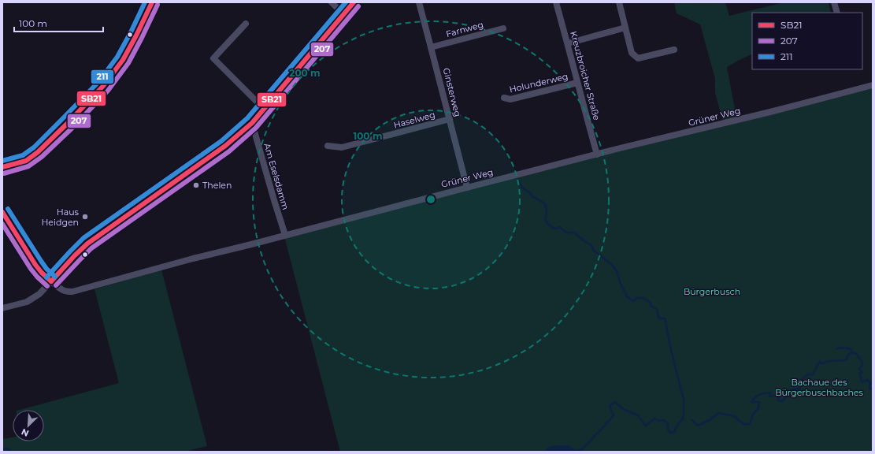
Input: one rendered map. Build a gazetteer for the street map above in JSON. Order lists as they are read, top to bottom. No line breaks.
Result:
{"streets":{"street":["Farnweg","Kreuzbroicher Straße","Holunderweg","Ginsterweg","Grüner Weg","Haselweg","Am Eselsdamm"]},"crossings":[["Farnweg","Ginsterweg"],["Kreuzbroicher Straße","Holunderweg"],["Kreuzbroicher Straße","Grüner Weg"],["Ginsterweg","Grüner Weg"],["Ginsterweg","Haselweg"],["Grüner Weg","Am Eselsdamm"]],"parks":["Bürgerbusch","Bachaue des Bürgerbuschbaches"],"places":["Thelen","Haus Heidgen"],"lines":["transit line SB21","transit line 211","transit line 207"],"legend":["SB21","207","211"],"scale_bar":"100 m","north":"bottom left","rings":["200 m","100 m"]}
